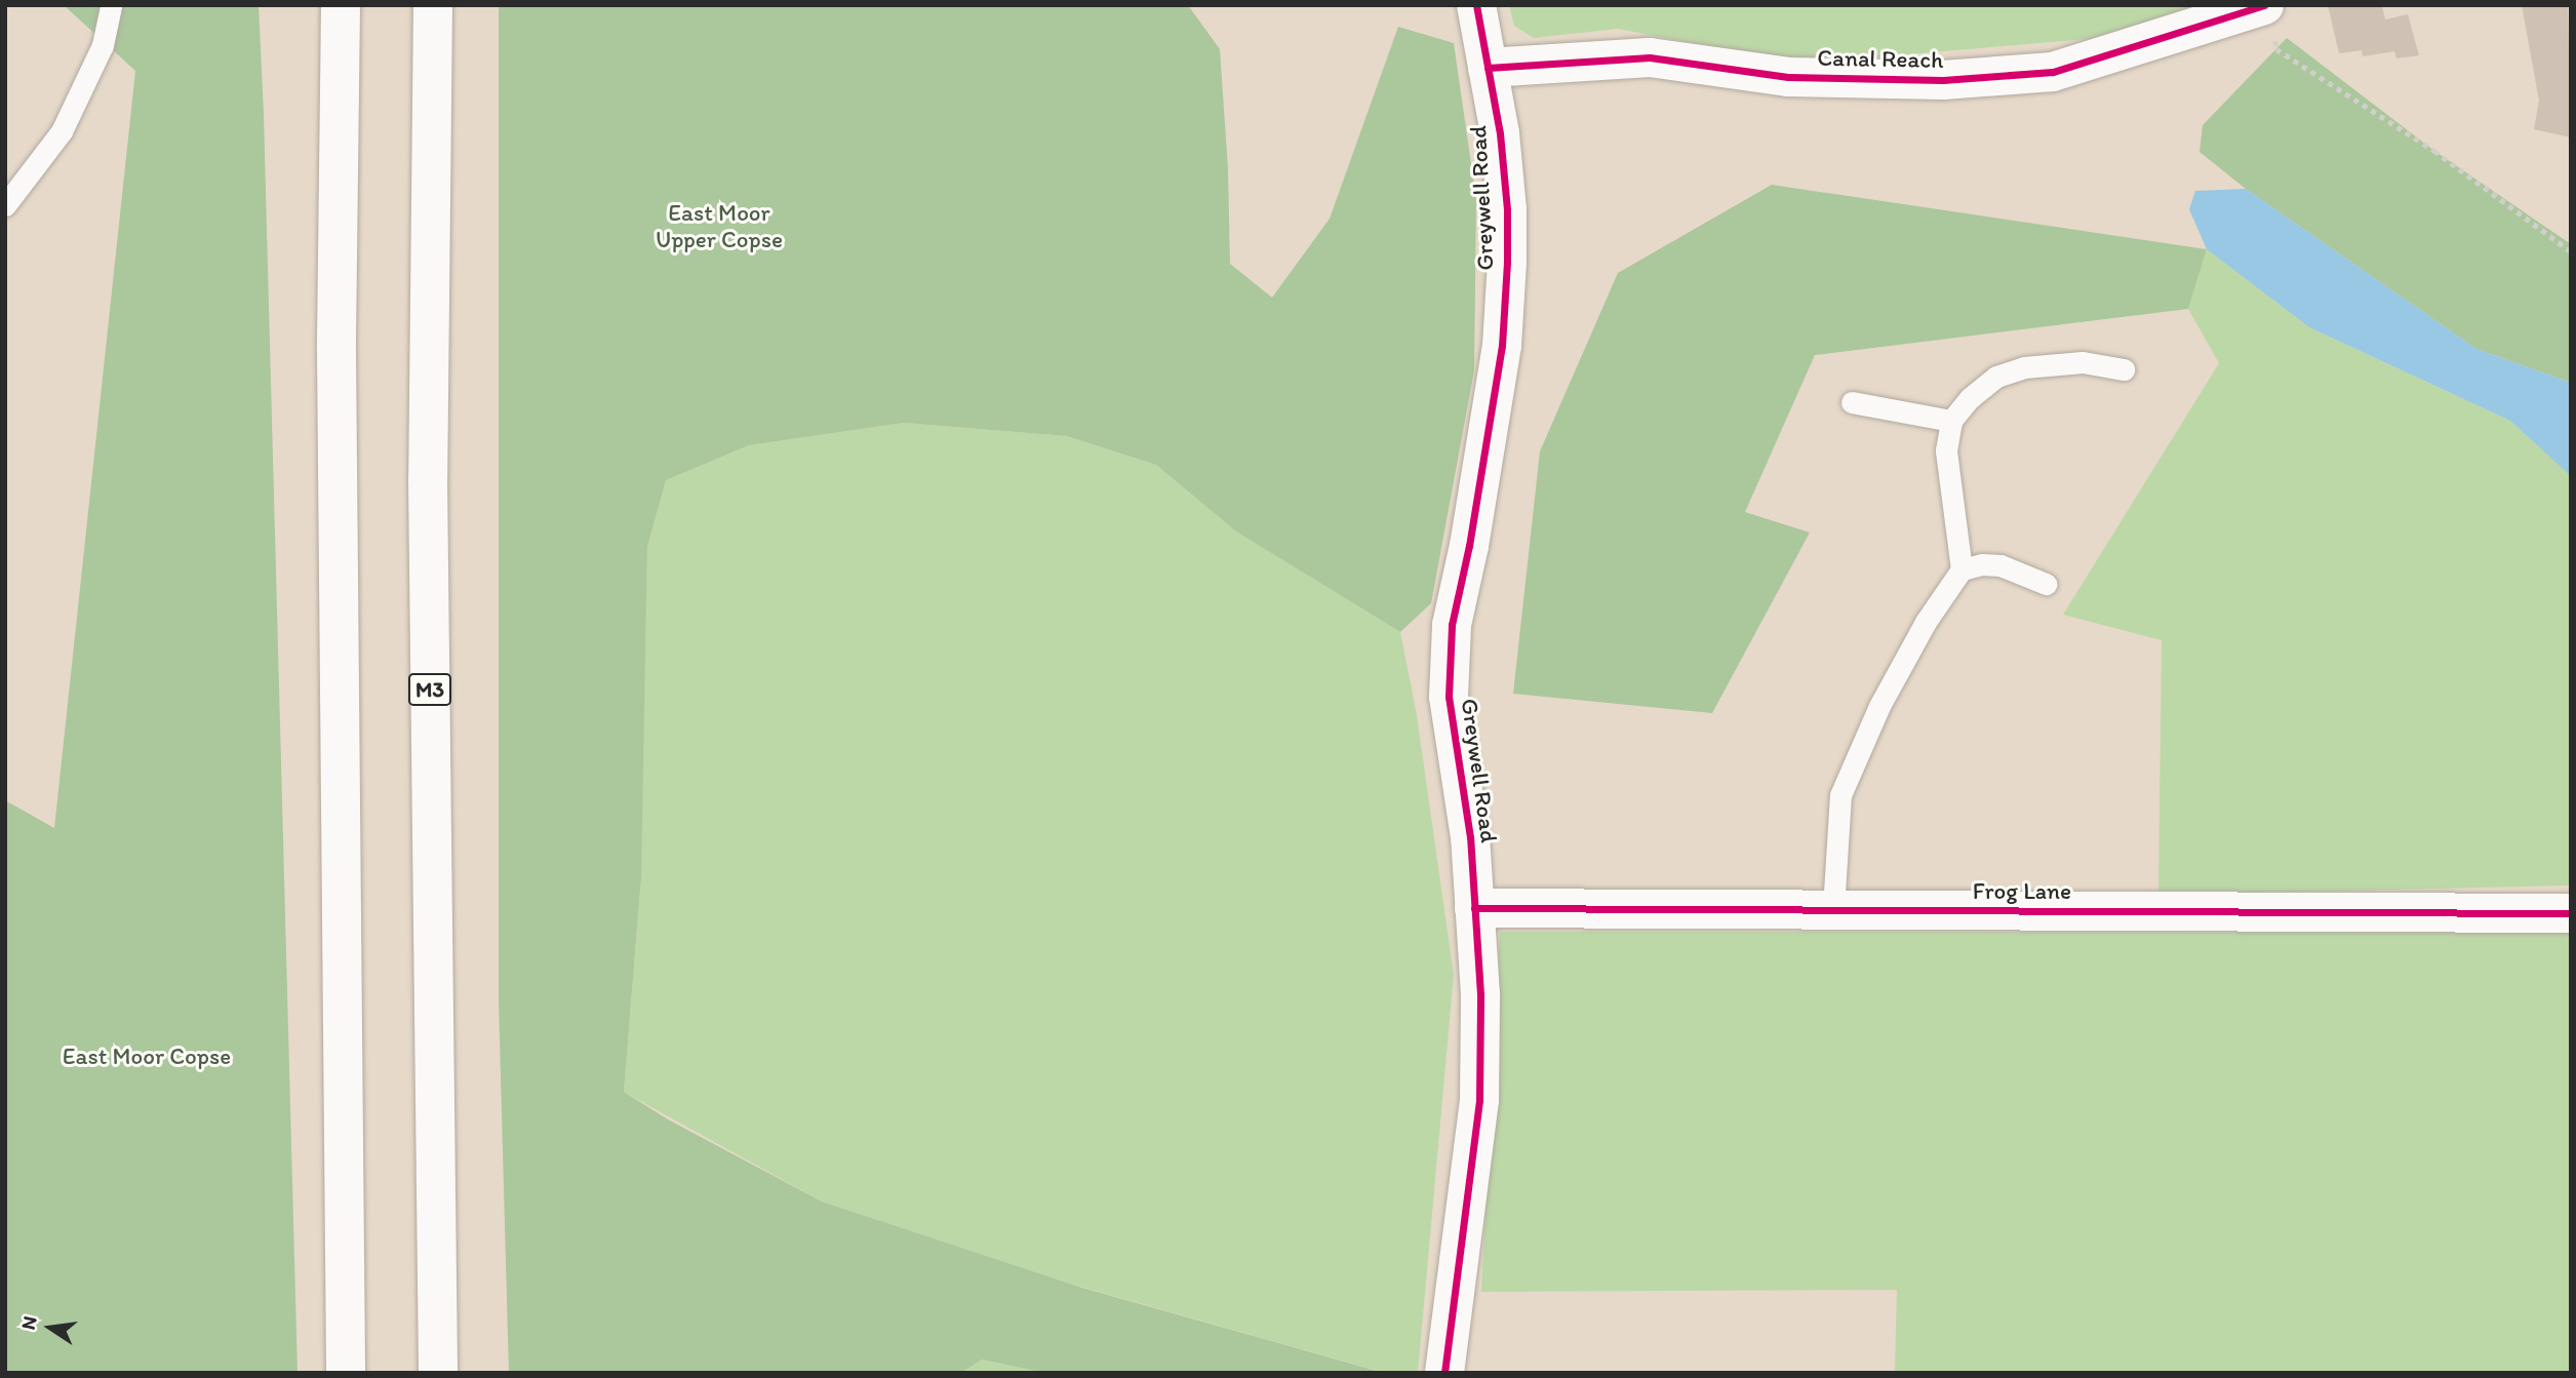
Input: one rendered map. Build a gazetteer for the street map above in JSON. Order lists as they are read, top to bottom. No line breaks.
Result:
{"streets":{"main road":["Canal Reach","Greywell Road","M3","Frog Lane"]},"crossings":[["Canal Reach","Greywell Road"],["Greywell Road","Frog Lane"]],"parks":["East Moor Upper Copse","East Moor Copse"],"north":"left"}
